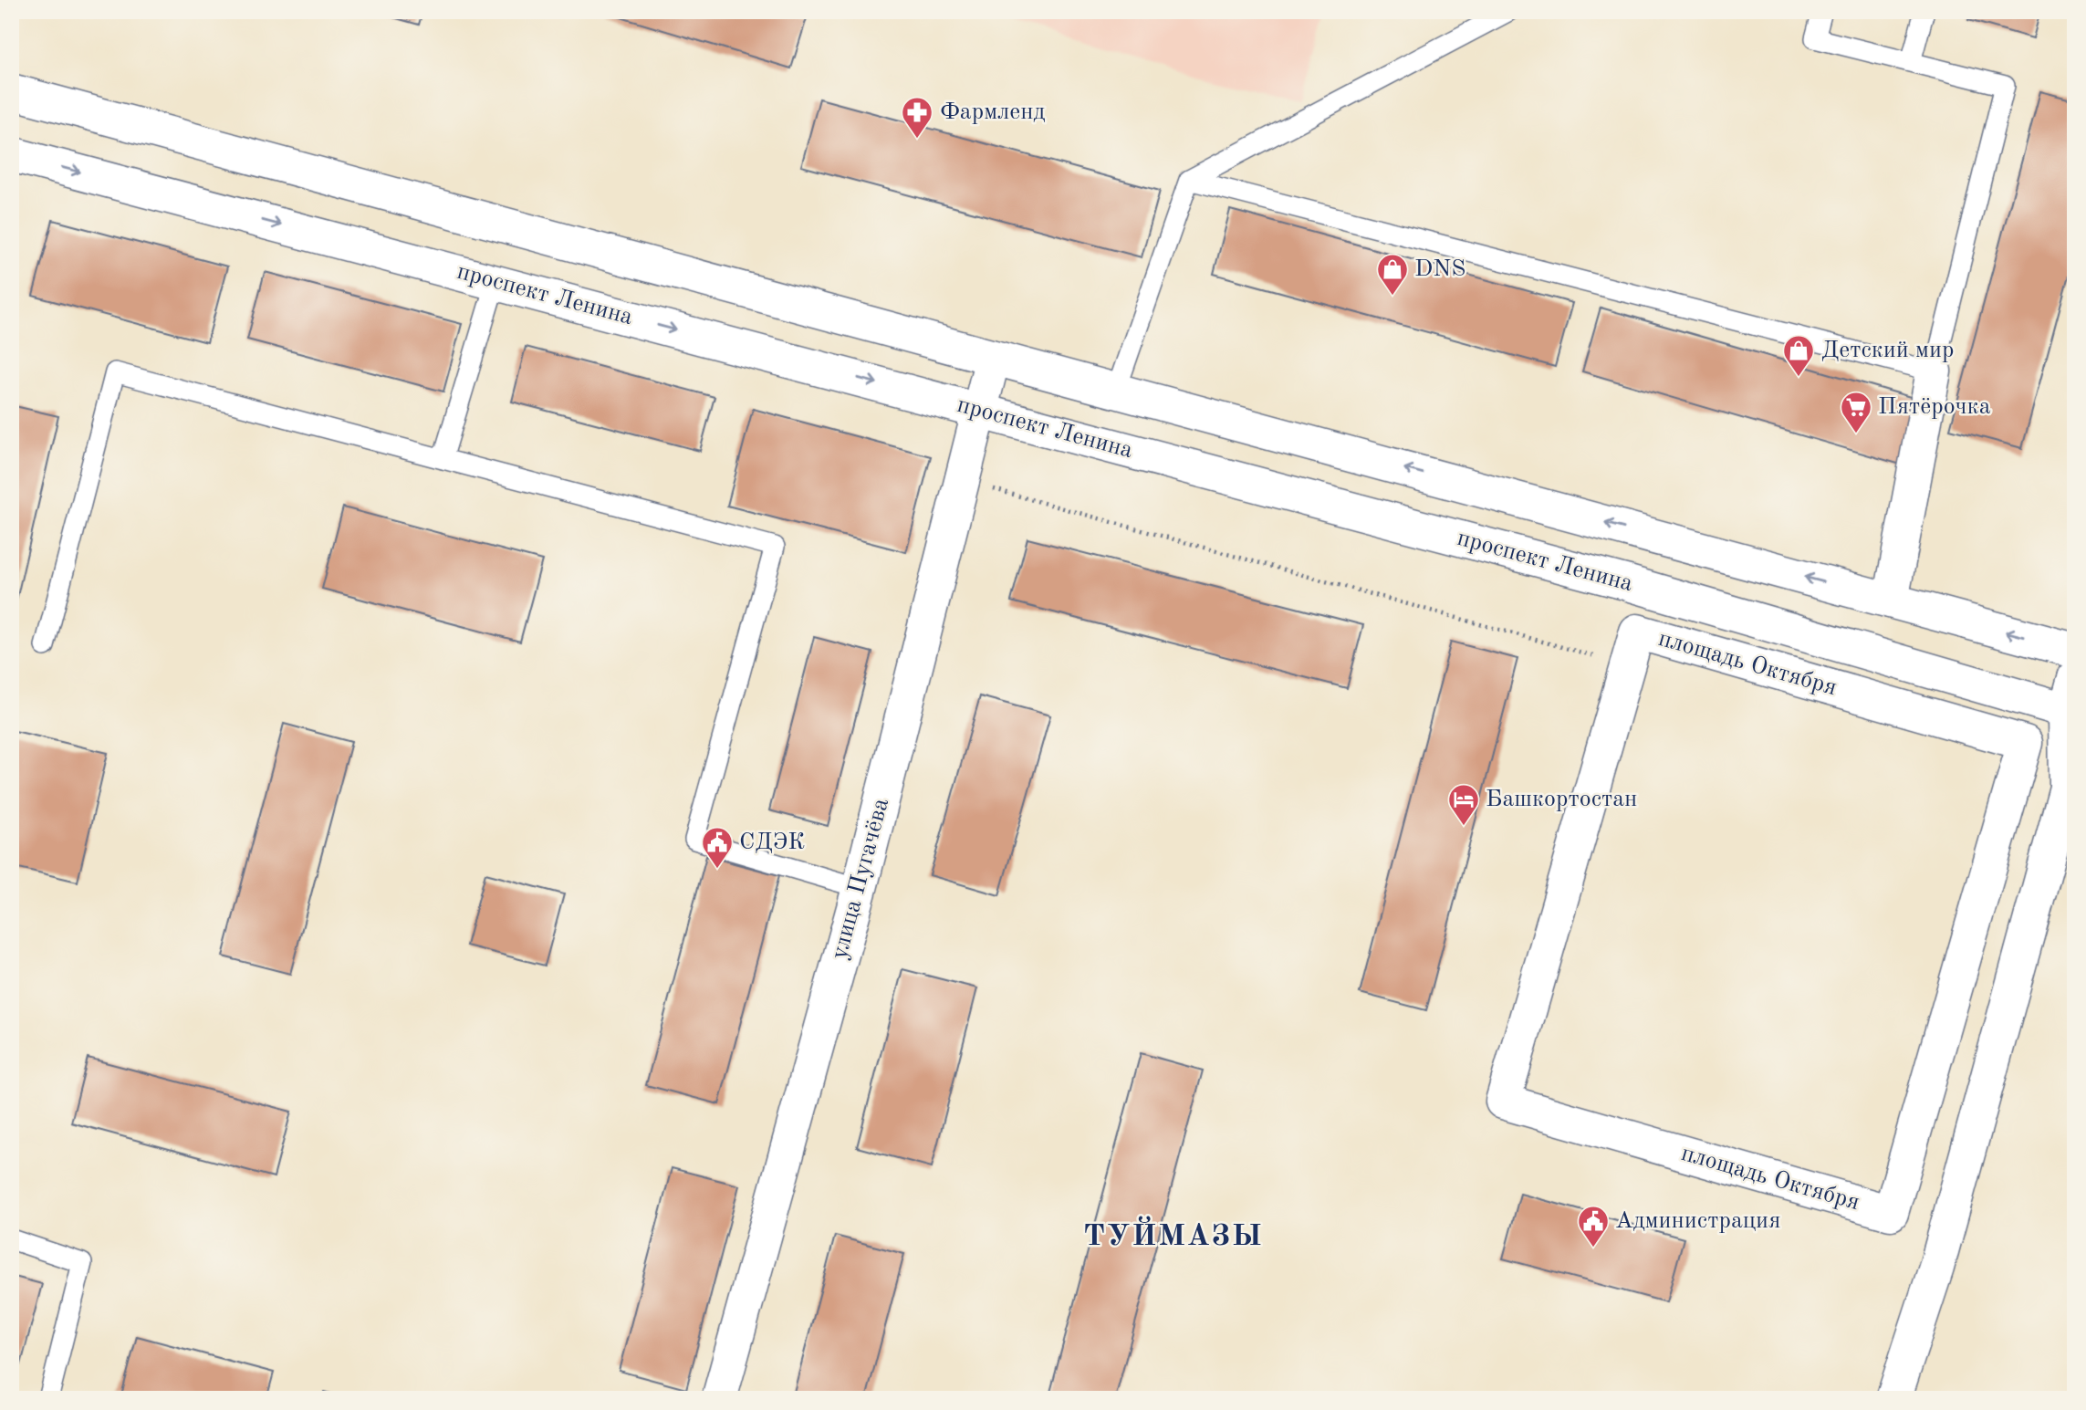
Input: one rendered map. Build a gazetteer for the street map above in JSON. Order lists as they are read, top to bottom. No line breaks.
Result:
{"streets":{"street":["проспект Ленина","площадь Октября","улица Пугачёва"]},"crossings":[["проспект Ленина","улица Пугачёва"]],"districts":["ТУЙМАЗЫ"],"places":{"pharmacy":["Фармленд"],"shop":["DNS","Детский мир"],"supermarket":["Пятёрочка"],"hotel":["Башкортостан"],"public building":["СДЭК","Администрация"]}}
